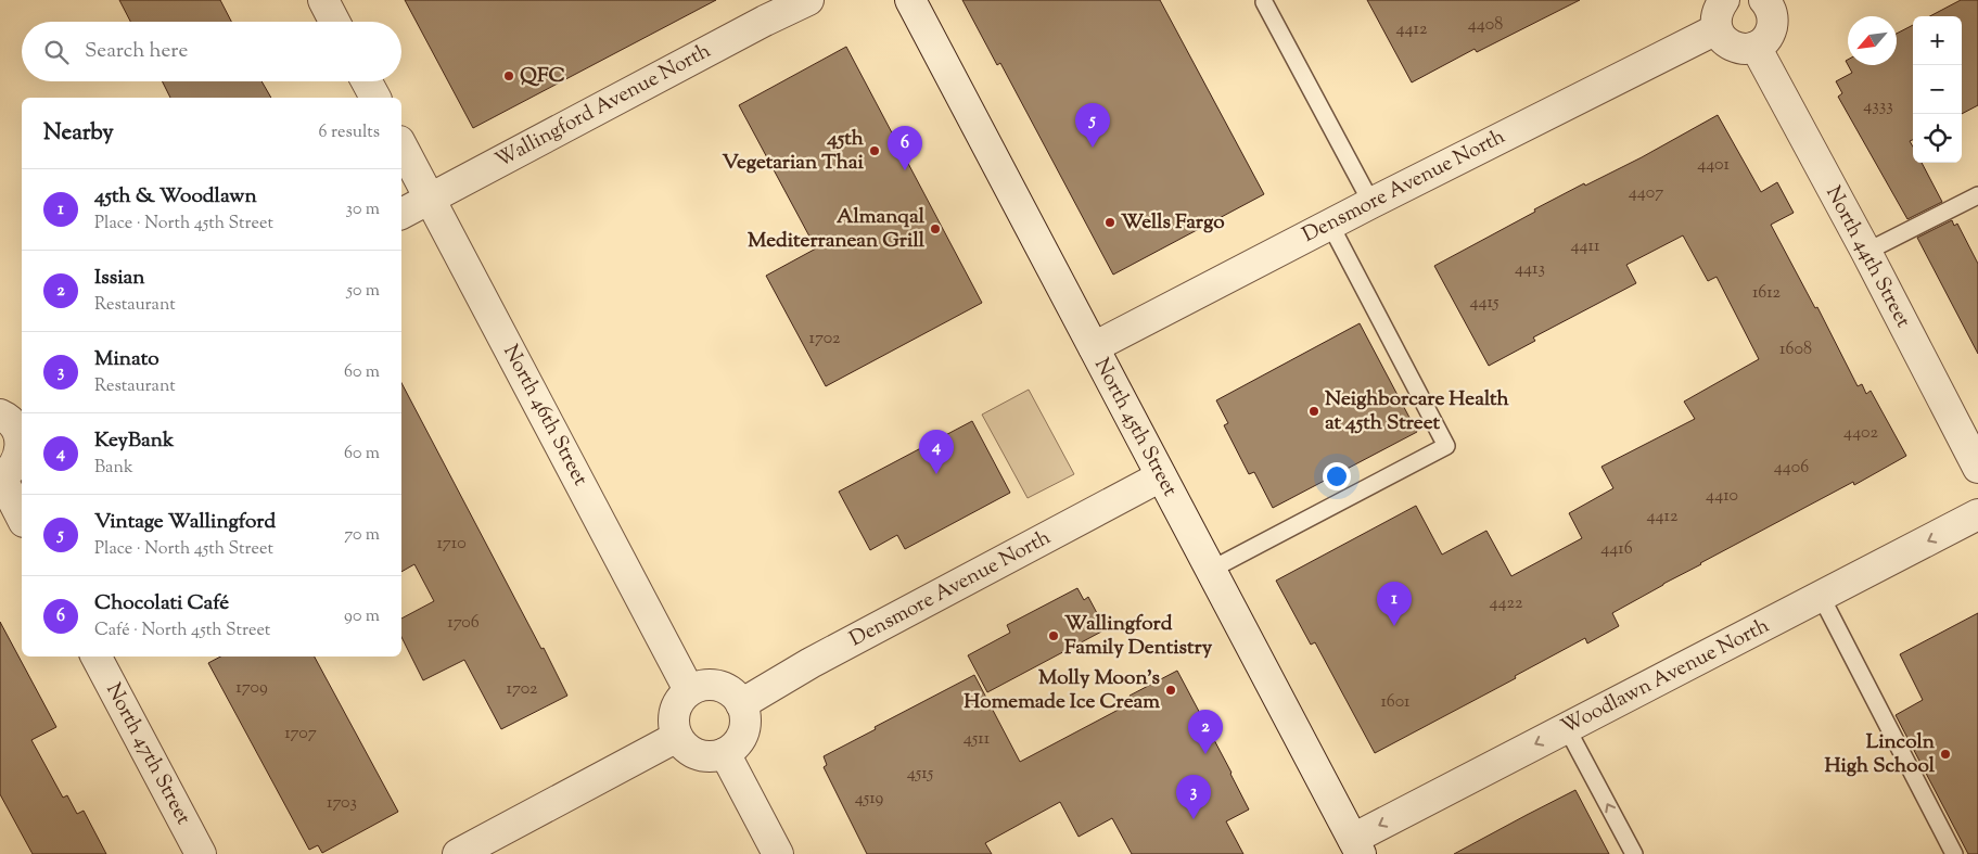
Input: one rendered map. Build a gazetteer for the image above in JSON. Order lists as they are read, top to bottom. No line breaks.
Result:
{"streets":{"street":["Wallingford Avenue North","Densmore Avenue North","North 44th Street","North 46th Street","North 45th Street","Woodlawn Avenue North","North 47th Street"]},"crossings":[["Wallingford Avenue North","North 46th Street"],["Densmore Avenue North","North 46th Street"],["Densmore Avenue North","North 45th Street"],["North 45th Street","Woodlawn Avenue North"]],"one_way":["Woodlawn Avenue North"],"places":["QFC","45th Vegetarian Thai","Wells Fargo","Almanqal Mediterranean Grill","Neighborcare Health at 45th Street","Wallingford Family Dentistry","Molly Moon's Homemade Ice Cream","Lincoln High School"],"house_numbers":["4408","4412","4333","4401","4407","4411","4413","1612","4415","1702","1608","4402","4406","4410","4412","1710","4416","4422","1706","1709","1702","1601","1707","4511","4515","4519","1703"],"north":"bottom left","page":{"map_buttons":["+","−"],"search":"Search here","heading":["Nearby","6 results"],"pins":["5","6","4","1","2","3"],"list":[{"mark":"1","name":"45th & Woodlawn","note":"Place · North 45th Street","value":"30 m"},{"mark":"2","name":"Issian","note":"Restaurant","value":"50 m"},{"mark":"3","name":"Minato","note":"Restaurant","value":"60 m"},{"mark":"4","name":"KeyBank","note":"Bank","value":"60 m"},{"mark":"5","name":"Vintage Wallingford","note":"Place · North 45th Street","value":"70 m"},{"mark":"6","name":"Chocolati Café","note":"Café · North 45th Street","value":"90 m"}]}}
